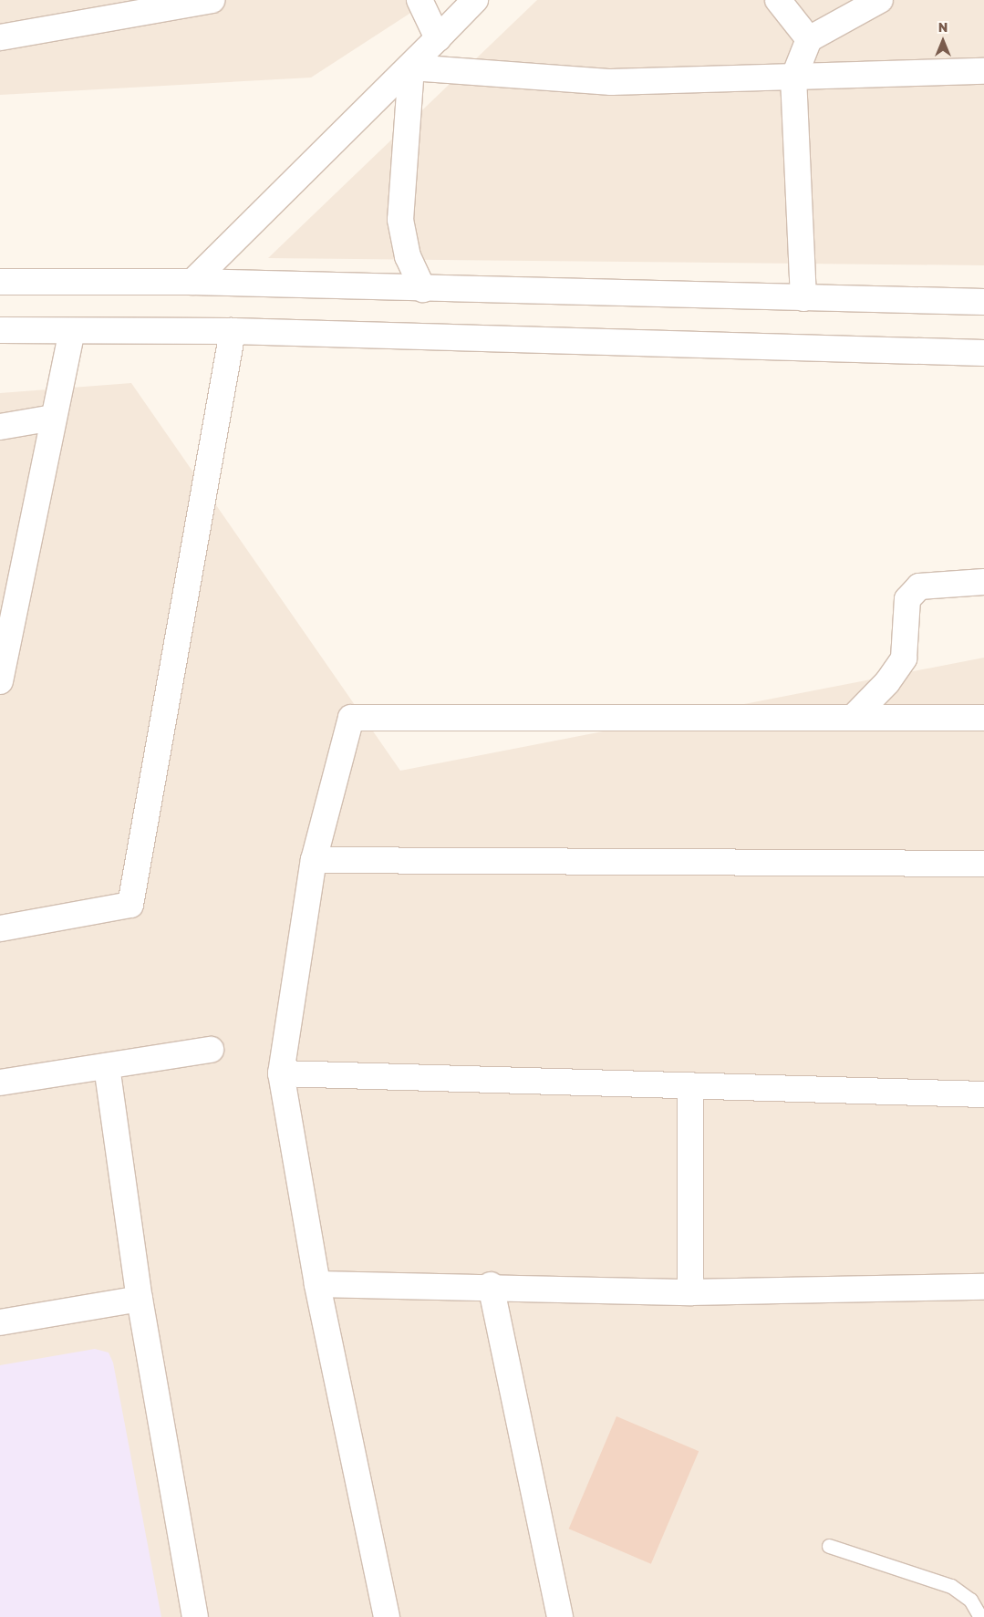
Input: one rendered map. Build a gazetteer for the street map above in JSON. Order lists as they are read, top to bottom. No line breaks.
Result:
{"north":"top"}
